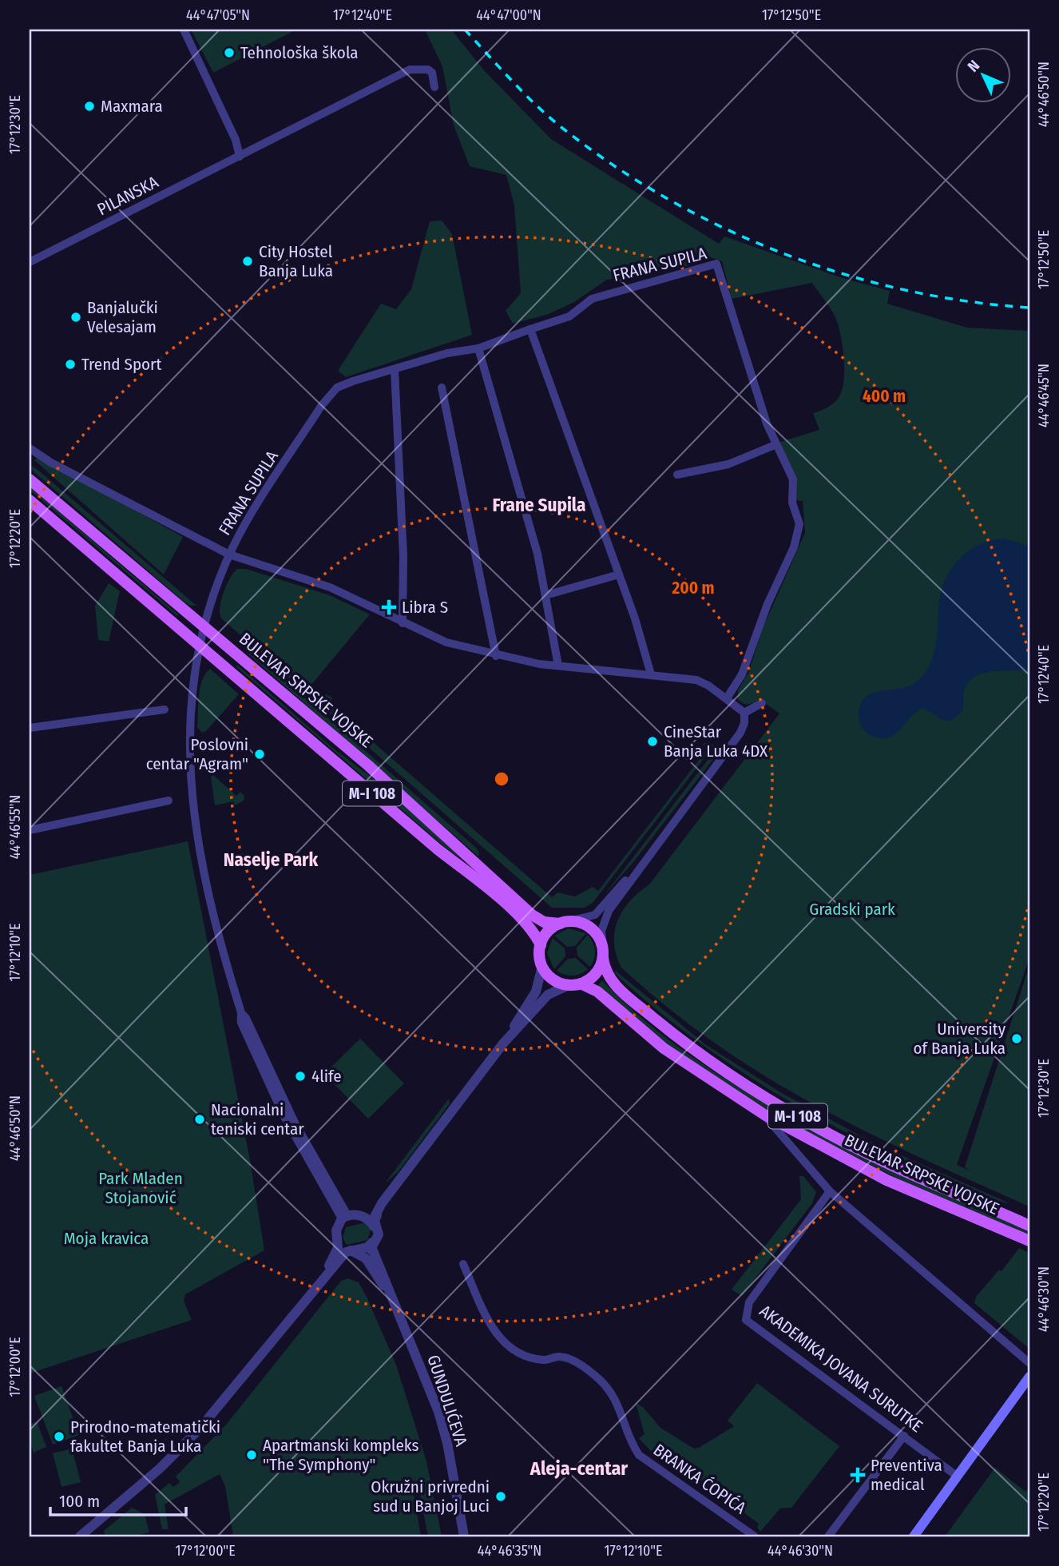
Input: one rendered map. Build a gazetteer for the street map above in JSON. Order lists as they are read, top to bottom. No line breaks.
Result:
{"streets":{"main road":["BULEVAR SRPSKE VOJSKE","M-I 108"],"street":["PILANSKA","FRANA SUPILA","AKADEMIKA JOVANA SURUTKE","GUNDULIĆEVA","BRANKA ĆOPIĆA"]},"crossings":[["FRANA SUPILA","BULEVAR SRPSKE VOJSKE"]],"districts":["Frane Supila","Naselje Park","Aleja-centar"],"parks":["Gradski park","Park Mladen Stojanović","Moja kravica"],"places":{"other":["Tehnološka škola","Maxmara","City Hostel Banja Luka","Banjalučki Velesajam","Trend Sport","CineStar Banja Luka 4DX","Poslovni centar \"Agram\"","University of Banja Luka","4life","Nacionalni teniski centar","Prirodno-matematički fakultet Banja Luka","Apartmanski kompleks \"The Symphony\"","Okružni privredni sud u Banjoj Luci"],"health":["Libra S","Preventiva medical"]},"scale_bar":"100 m","north":"top left","coordinates":["44°47'05\"N","17°12'40\"E","44°47'00\"N","17°12'50\"E","44°46'50\"N","17°12'30\"E","44°46'45\"N","17°12'20\"E","44°46'55\"N","17°12'10\"E","44°46'30\"N","17°12'00\"E","44°46'35\"N"],"rings":["400 m","200 m"]}
